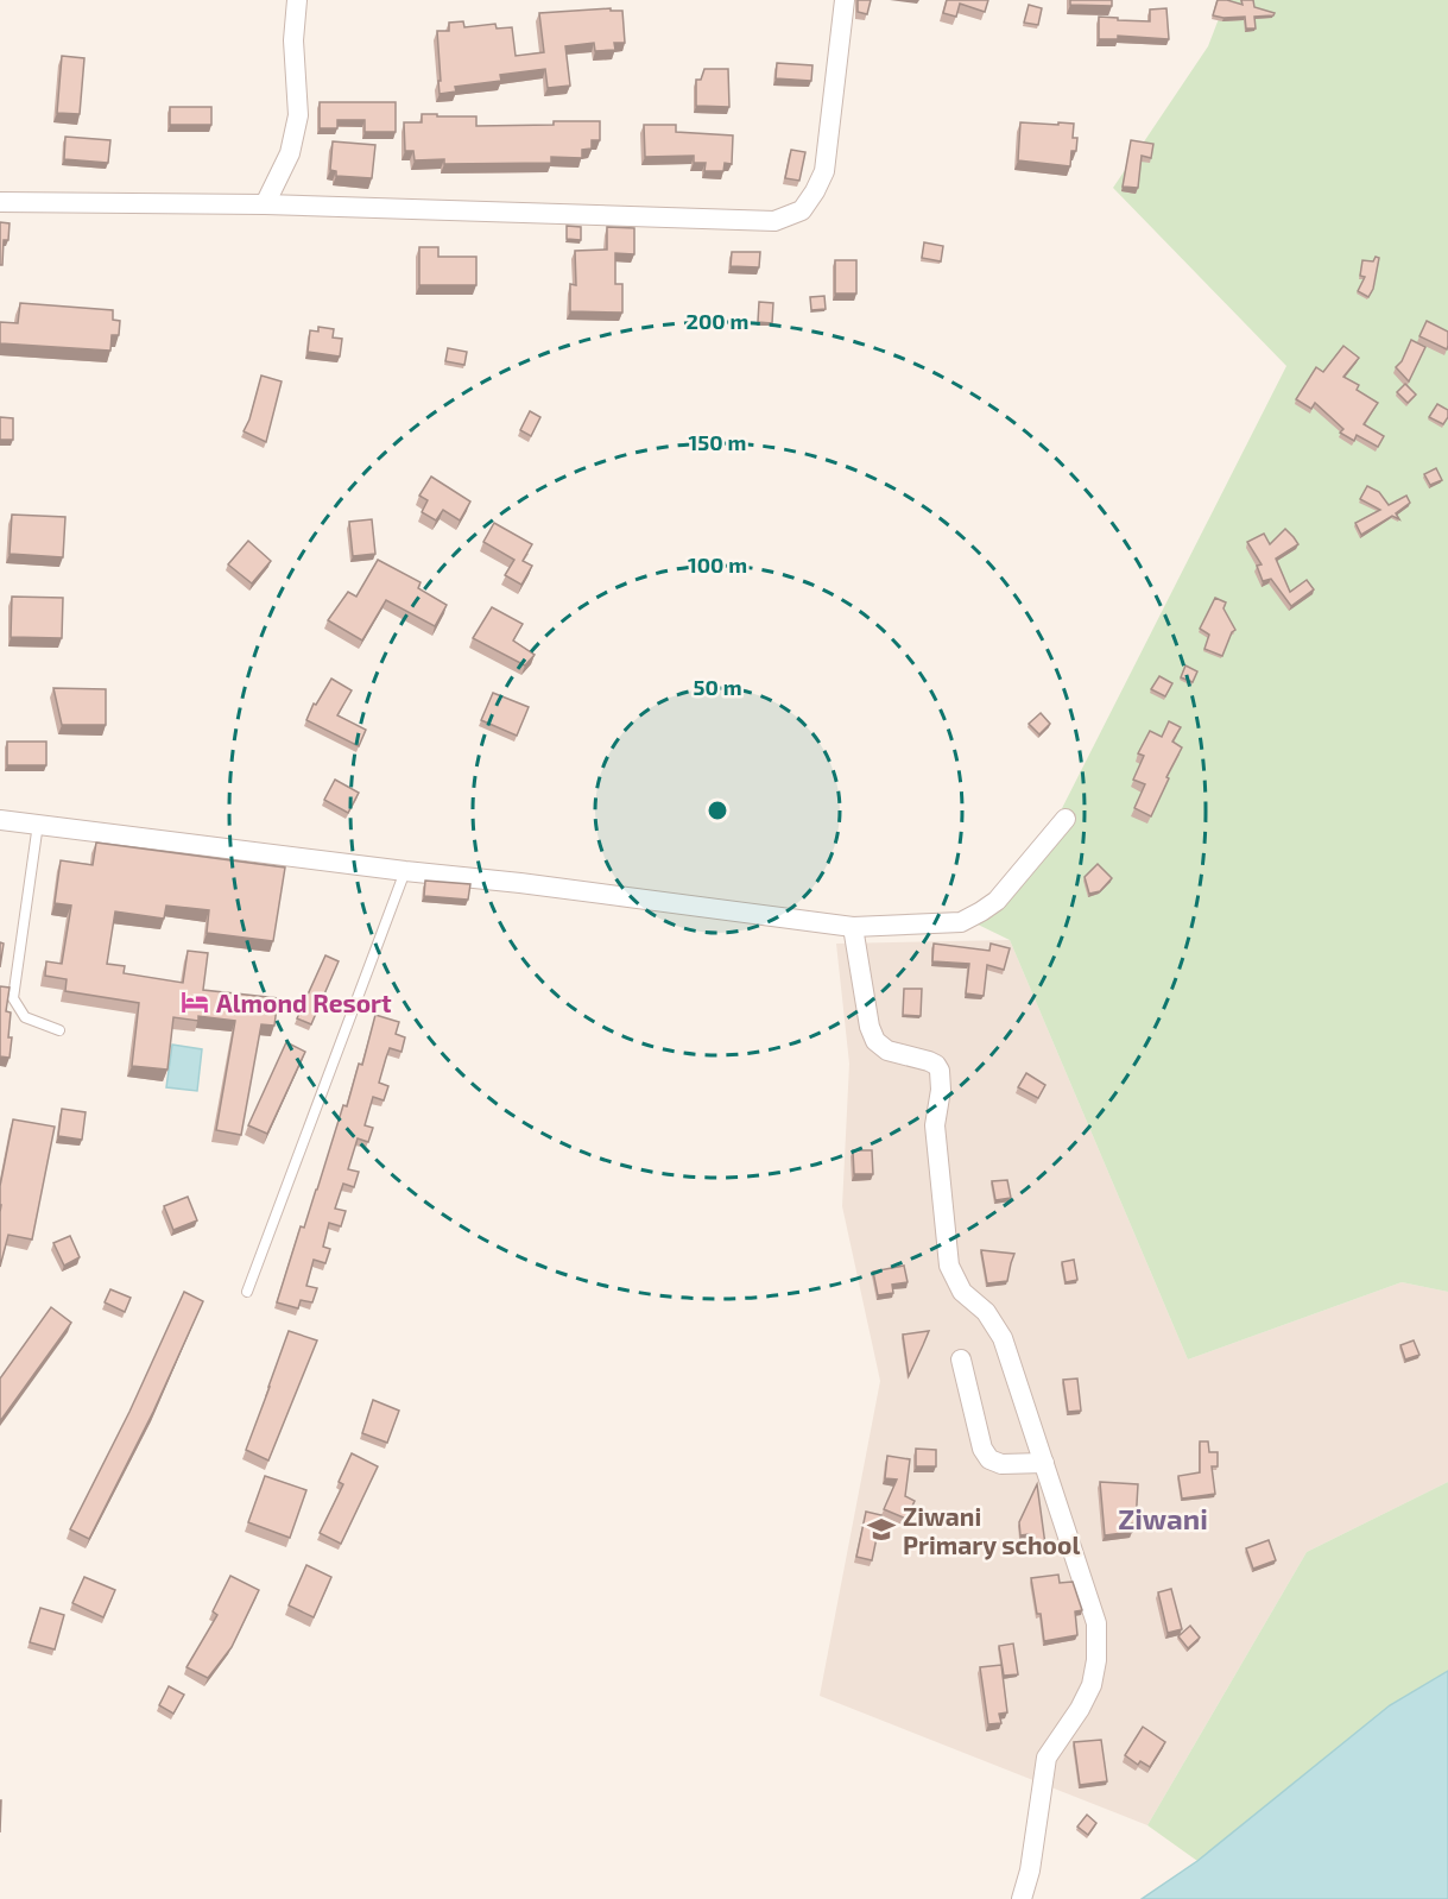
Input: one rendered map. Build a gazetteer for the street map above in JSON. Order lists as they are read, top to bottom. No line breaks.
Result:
{"districts":["Ziwani"],"places":{"hotel":["Almond Resort"],"school or university":["Ziwani Primary school"]},"rings":["200 m","150 m","100 m","50 m"]}
